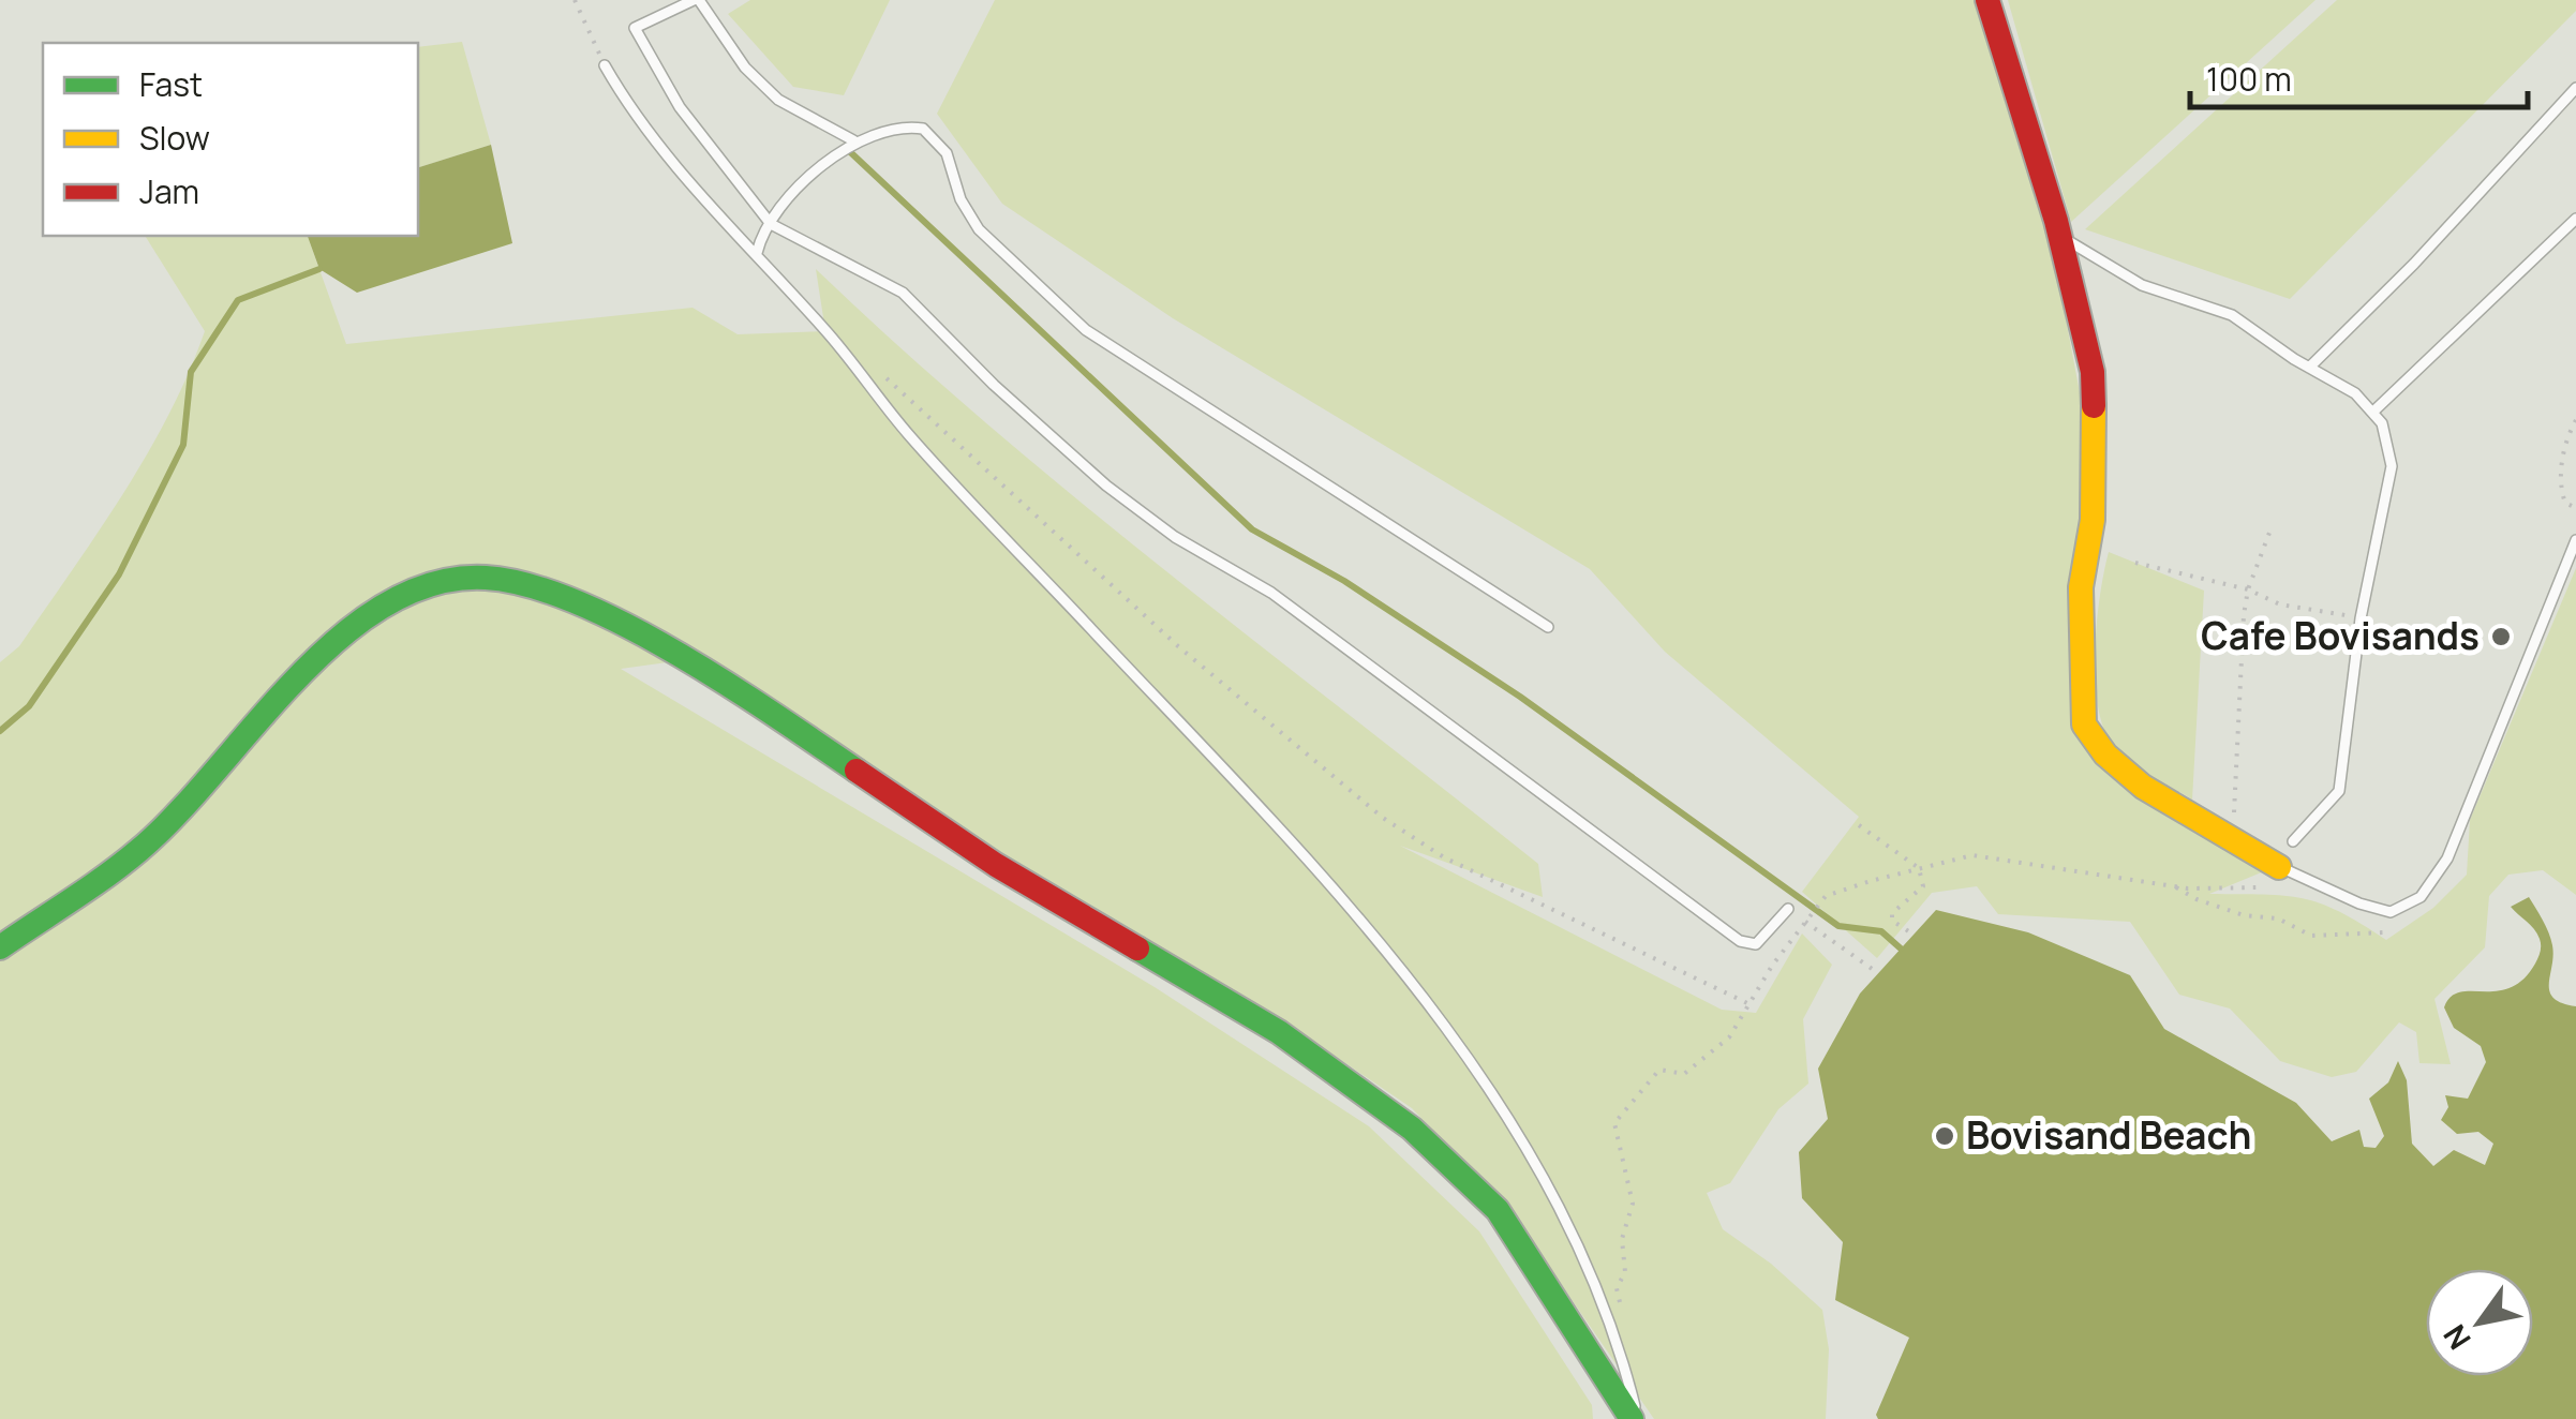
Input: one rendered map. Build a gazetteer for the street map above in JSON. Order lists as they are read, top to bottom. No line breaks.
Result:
{"places":["Cafe Bovisands","Bovisand Beach"],"legend":["Fast","Slow","Jam"],"scale_bar":"100 m","north":"bottom left"}
